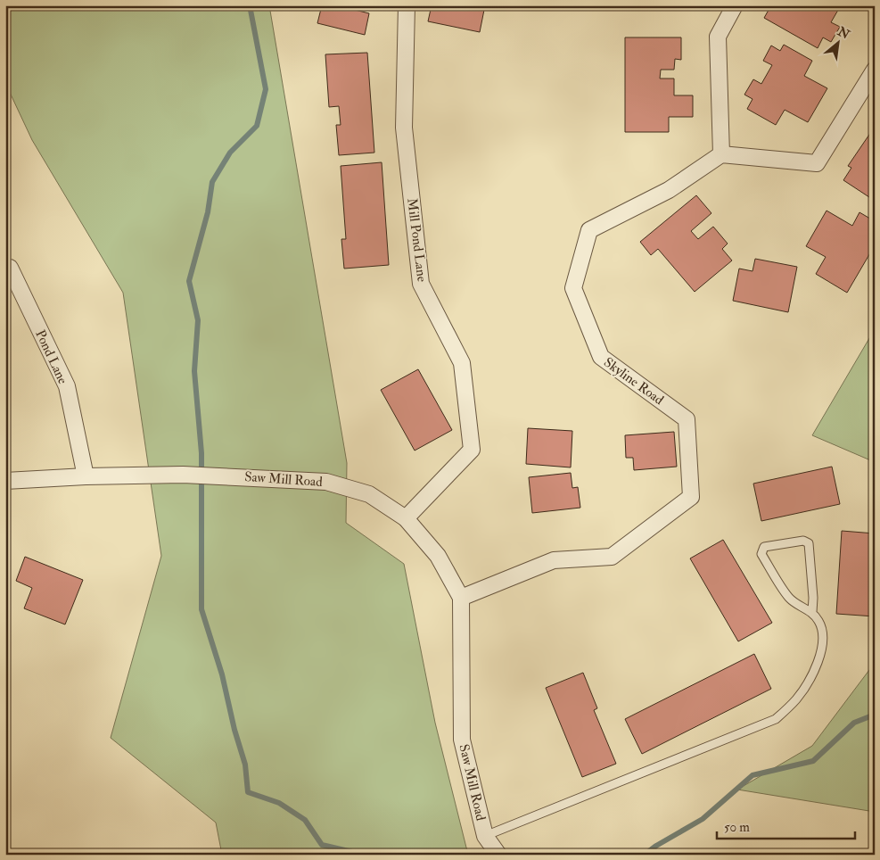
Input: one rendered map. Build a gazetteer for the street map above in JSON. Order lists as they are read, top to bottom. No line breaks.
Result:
{"streets":{"street":["Mill Pond Lane","Pond Lane","Skyline Road","Saw Mill Road"]},"crossings":[["Mill Pond Lane","Saw Mill Road"],["Pond Lane","Saw Mill Road"],["Skyline Road","Saw Mill Road"]],"scale_bar":"50 m","north":"top right"}
